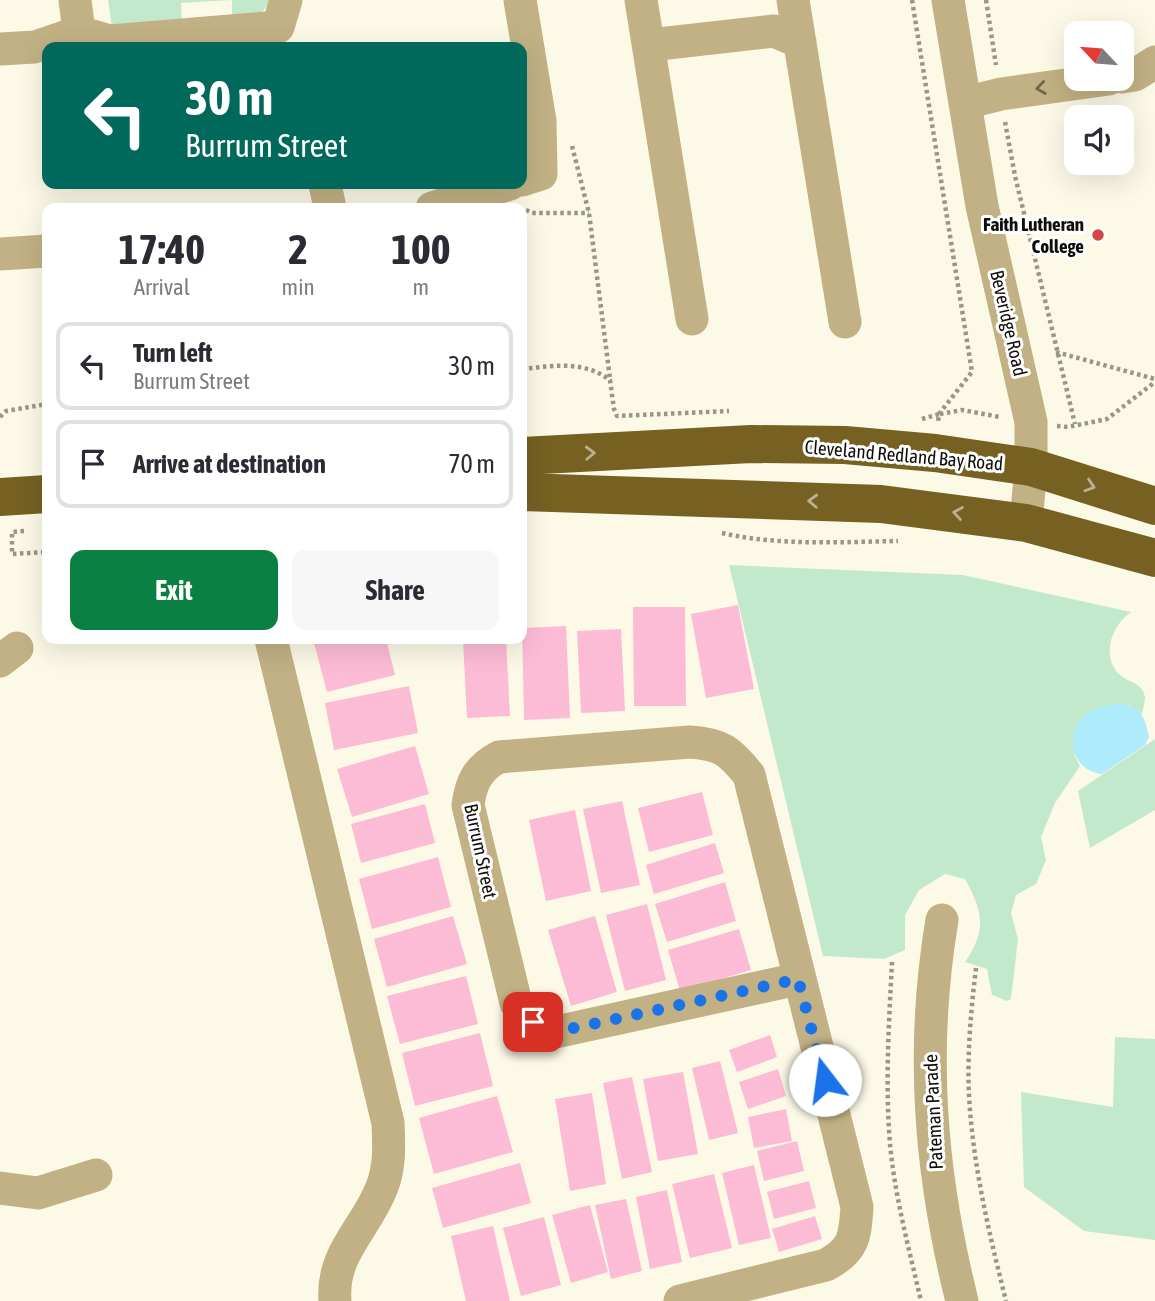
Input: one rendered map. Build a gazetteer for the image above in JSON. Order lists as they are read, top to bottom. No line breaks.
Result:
{"streets":{"highway":["Cleveland Redland Bay Road"],"street":["Beveridge Road","Burrum Street","Pateman Parade"]},"crossings":[["Beveridge Road","Cleveland Redland Bay Road"]],"places":["Faith Lutheran College"],"north":"top left","page":{"turn":["30 m","Burrum Street"],"eta":["17:40","Arrival","2","min","100","m"],"list":[{"name":"Turn left","note":"Burrum Street","value":"30 m"},{"name":"Arrive at destination","value":"70 m"}],"buttons":["Exit","Share"]}}
